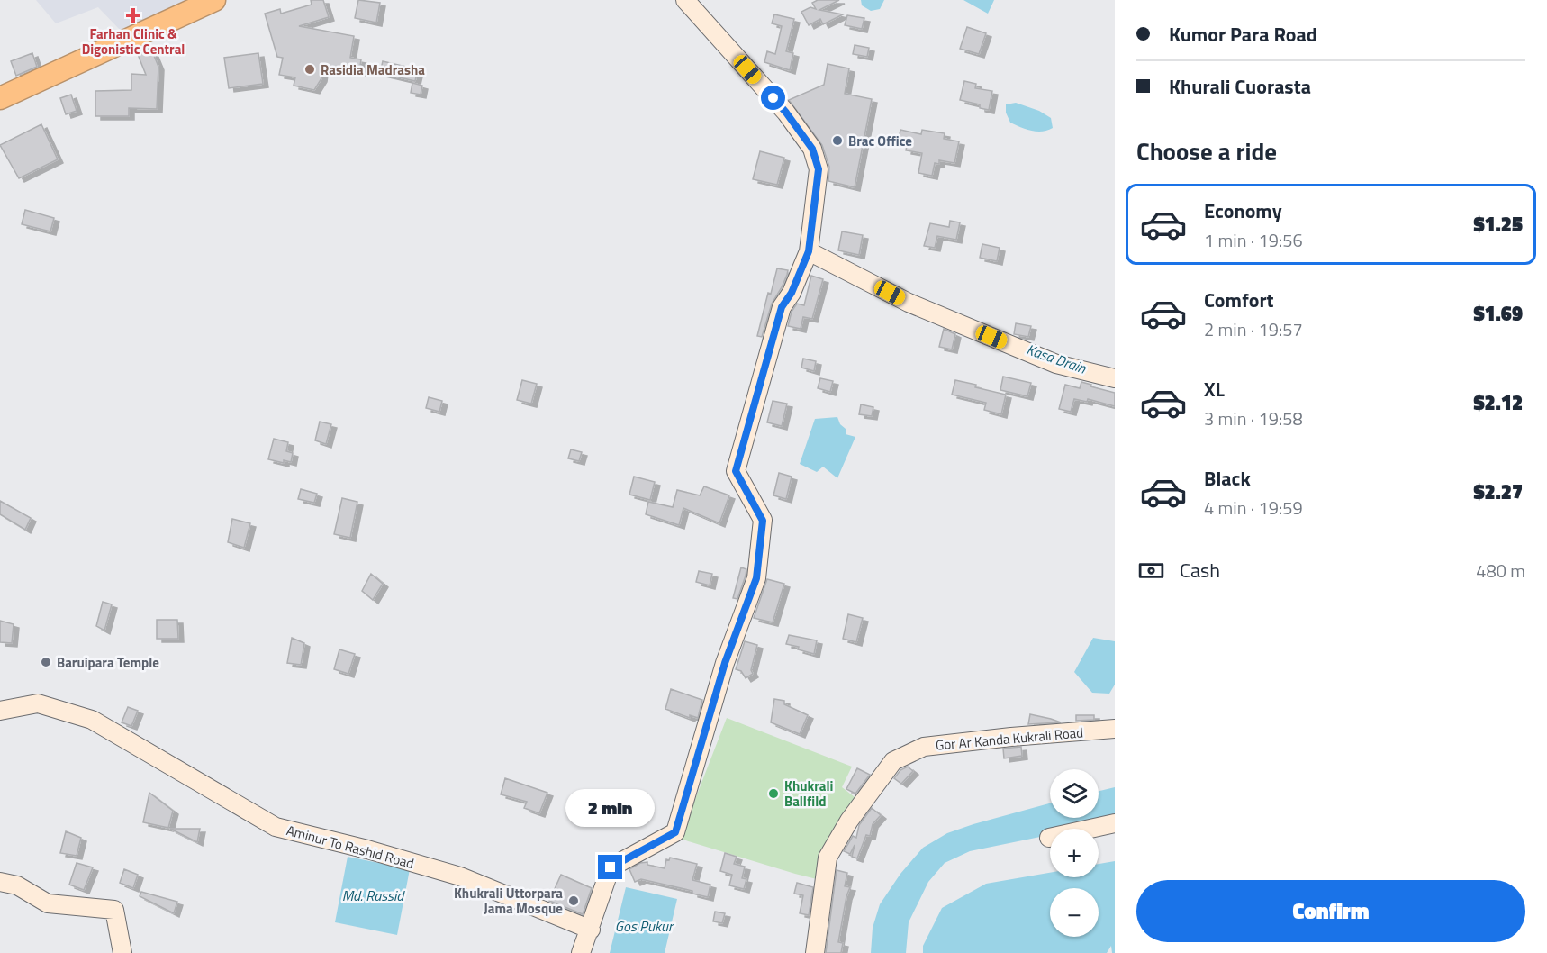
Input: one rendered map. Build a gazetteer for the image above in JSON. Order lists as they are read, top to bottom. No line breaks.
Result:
{"streets":{"street":["Gor Ar Kanda Kukrali Road","Aminur To Rashid Road"]},"water":["Kasa Drain","Md. Rassid","Gos Pukur"],"places":{"health":["Farhan Clinic & Digonistic Central"],"other":["Rasidia Madrasha","Brac Office","Baruipara Temple","Khukrali Ballfild","Khukrali Uttorpara Jama Mosque"]},"page":{"banner":["Kumor Para Road","Khurali Cuorasta"],"heading":"Choose a ride","list":[{"name":"Economy","note":"1 min · 19:56","value":"$1.25"},{"name":"Comfort","note":"2 min · 19:57","value":"$1.69"},{"name":"XL","note":"3 min · 19:58","value":"$2.12"},{"name":"Black","note":"4 min · 19:59","value":"$2.27"}],"pay":["Cash","480 m"],"map_buttons":["+","−"],"bubble":"2 min","buttons":"Confirm"}}
